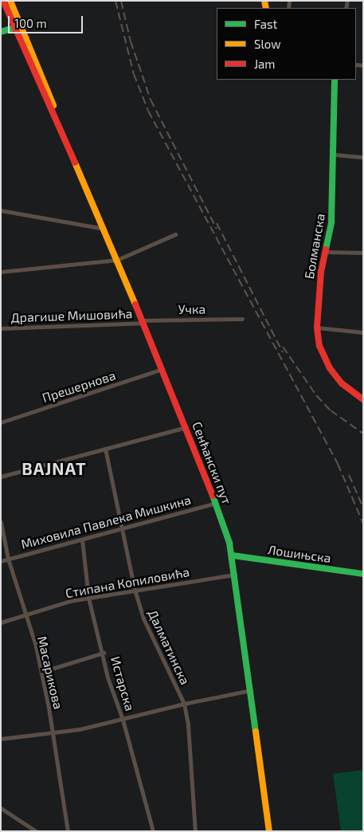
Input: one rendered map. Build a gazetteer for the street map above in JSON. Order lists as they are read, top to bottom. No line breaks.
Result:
{"streets":{"main road":["Болманска","Сенћански пут","Лошињска"],"street":["Учка","Драгише Мишовића","Прешернова","Миховила Павлека Мишкина","Стипана Копиловића","Далматинска","Масарикова","Истарска"]},"crossings":[["Учка","Драгише Мишовића"],["Учка","Сенћански пут"],["Драгише Мишовића","Сенћански пут"],["Прешернова","Сенћански пут"],["Сенћански пут","Миховила Павлека Мишкина"],["Сенћански пут","Лошињска"],["Сенћански пут","Стипана Копиловића"],["Миховила Павлека Мишкина","Далматинска"],["Миховила Павлека Мишкина","Масарикова"],["Миховила Павлека Мишкина","Истарска"],["Стипана Копиловића","Далматинска"],["Стипана Копиловића","Масарикова"],["Стипана Копиловића","Истарска"]],"districts":["BAJNAT"],"legend":["Fast","Slow","Jam"],"scale_bar":"100 m"}
